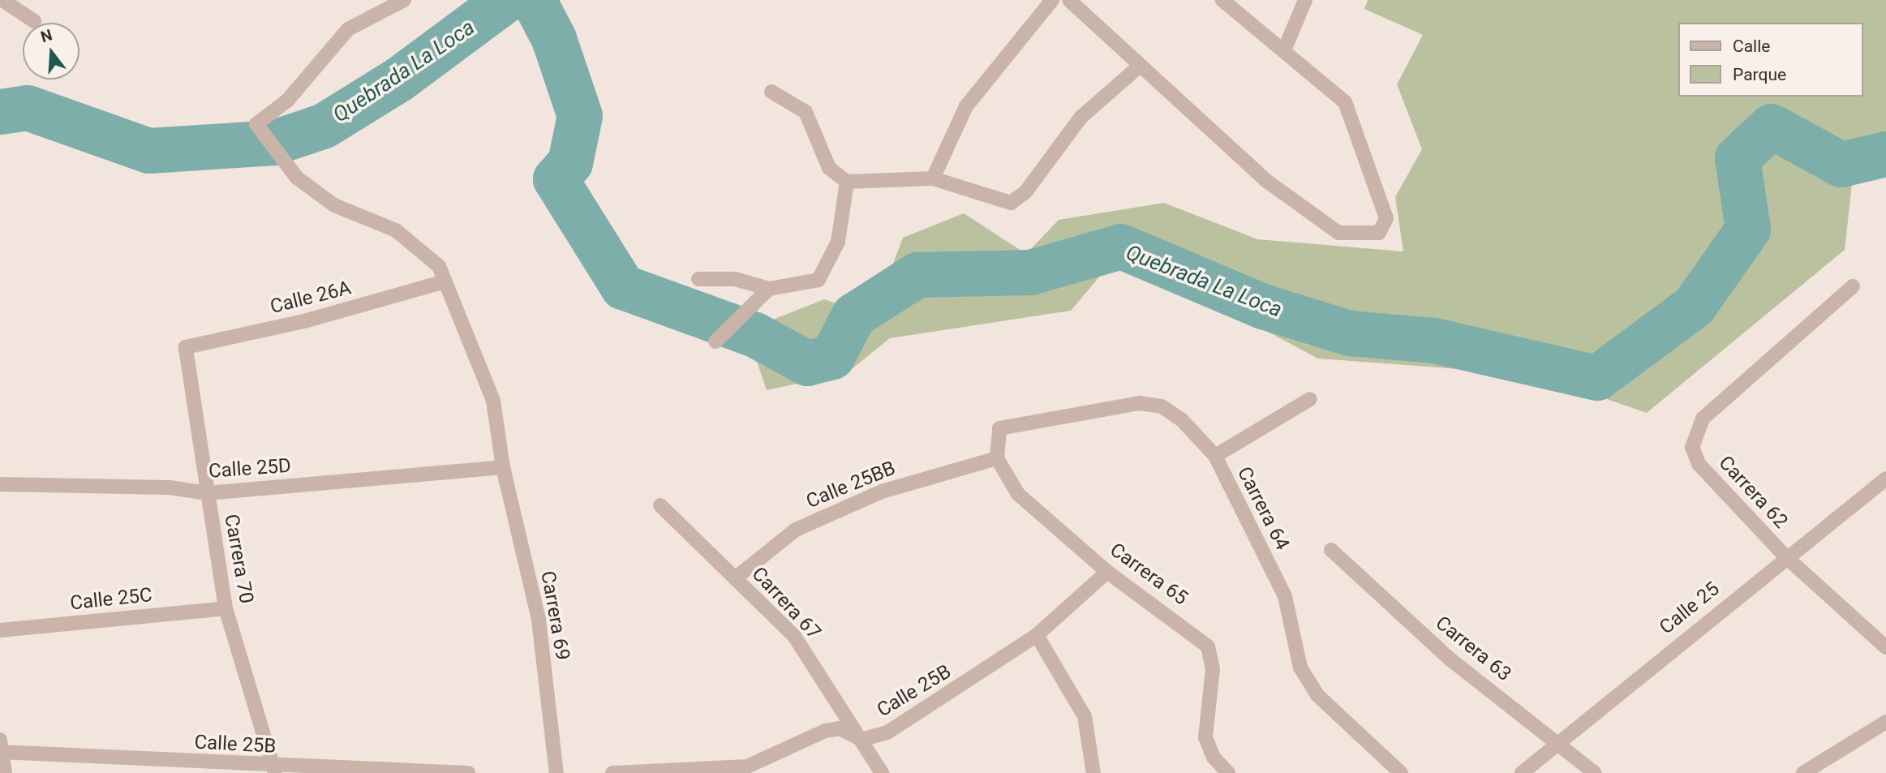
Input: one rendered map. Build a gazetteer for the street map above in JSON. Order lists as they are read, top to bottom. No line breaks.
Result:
{"streets":{"street":["Calle 26A","Calle 25D","Calle 25BB","Carrera 62","Carrera 64","Carrera 70","Carrera 65","Calle 25C","Carrera 67","Calle 25","Carrera 69","Carrera 63","Calle 25B"]},"crossings":[["Calle 26A","Carrera 70"],["Calle 26A","Carrera 69"],["Calle 25D","Carrera 70"],["Calle 25D","Carrera 69"],["Calle 25BB","Carrera 64"],["Calle 25BB","Carrera 65"],["Calle 25BB","Carrera 67"],["Carrera 62","Calle 25"],["Carrera 64","Carrera 65"],["Carrera 70","Calle 25C"],["Carrera 70","Calle 25B"],["Carrera 65","Calle 25B"],["Carrera 67","Calle 25B"],["Calle 25","Carrera 63"]],"water":["Quebrada La Loca"],"legend":["Calle","Parque"],"north":"top"}
